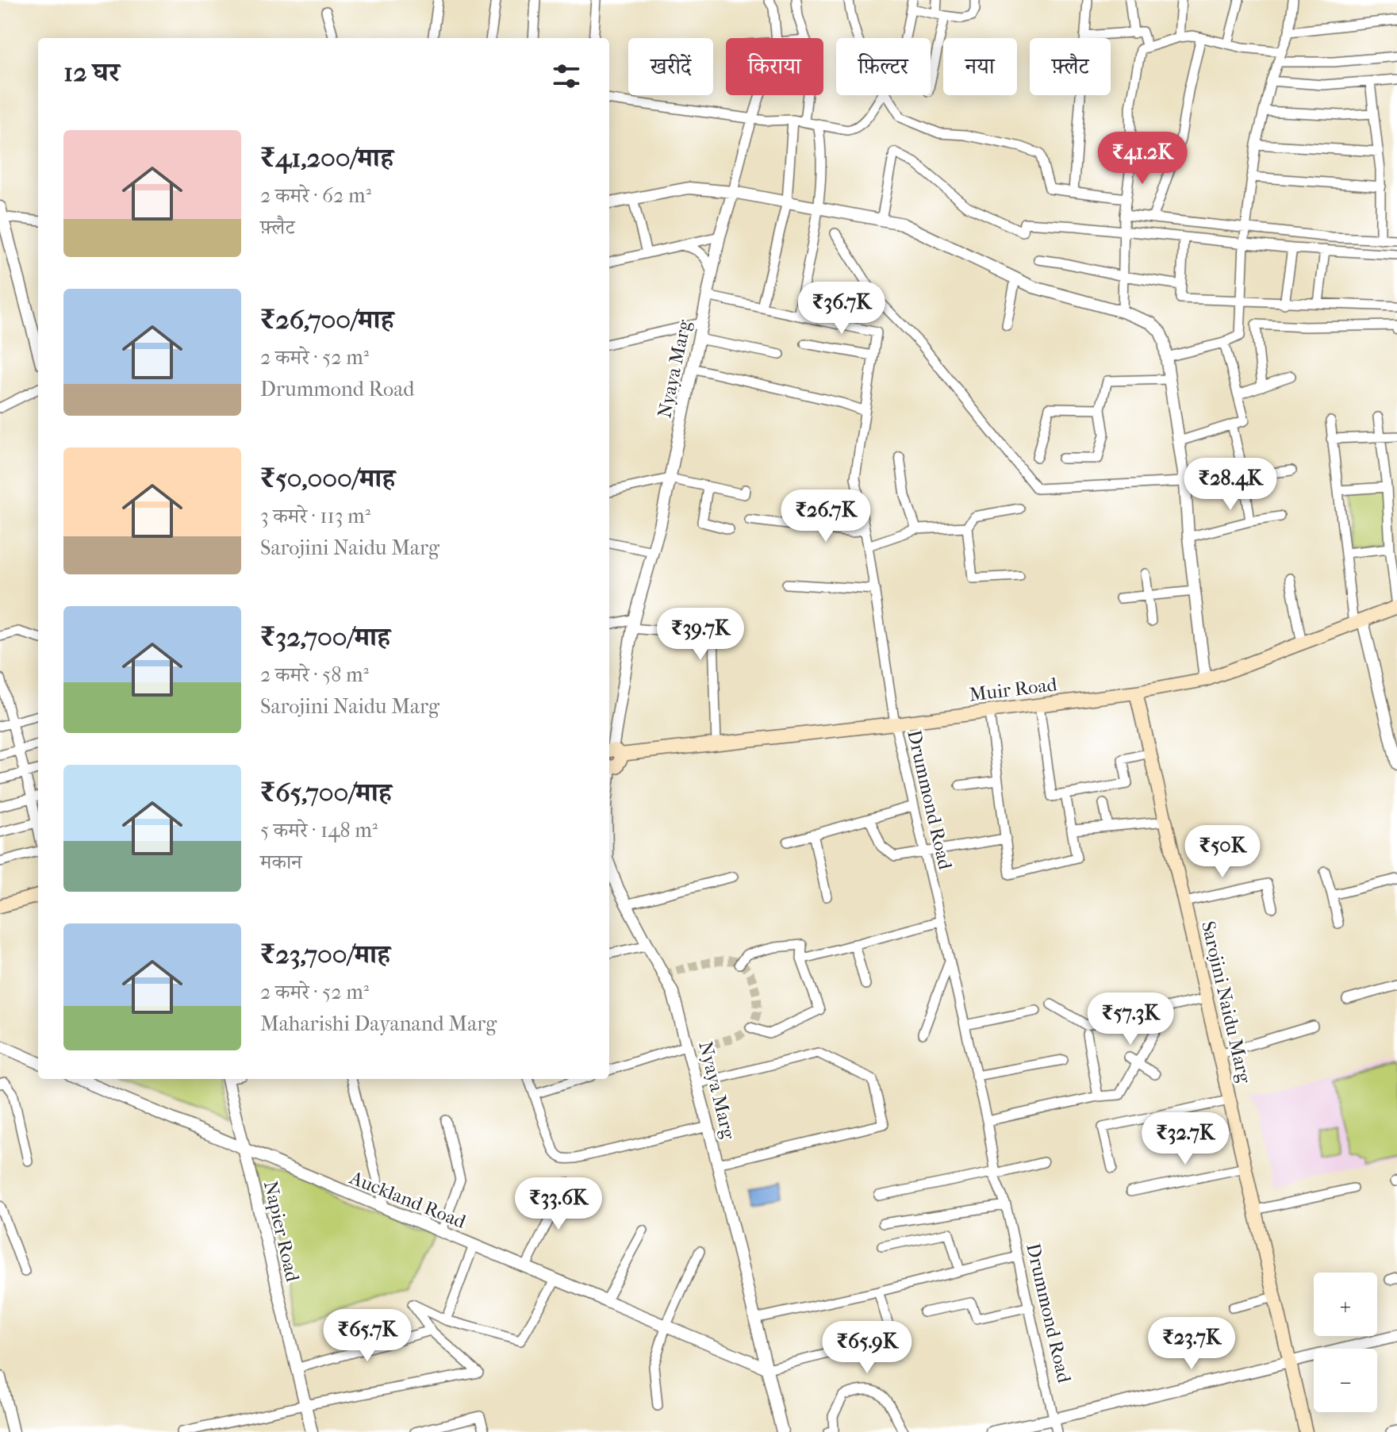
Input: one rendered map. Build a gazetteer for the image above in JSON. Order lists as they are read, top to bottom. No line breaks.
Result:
{"streets":{"main road":["Muir Road","Sarojini Naidu Marg"],"street":["Nyaya Marg","Drummond Road","Auckland Road","Napier Road"]},"crossings":[["Nyaya Marg","Muir Road"],["Nyaya Marg","Drummond Road"],["Nyaya Marg","Auckland Road"],["Muir Road","Drummond Road"],["Muir Road","Sarojini Naidu Marg"],["Auckland Road","Napier Road"]],"page":{"chip":["खरीदें","किराया","फ़िल्टर","नया","फ़्लैट"],"heading":"12 घर","list":[{"name":"₹41,200/माह","note":"2 कमरे · 62 m² · फ़्लैट"},{"name":"₹26,700/माह","note":"2 कमरे · 52 m² · Drummond Road"},{"name":"₹50,000/माह","note":"3 कमरे · 113 m² · Sarojini Naidu Marg"},{"name":"₹32,700/माह","note":"2 कमरे · 58 m² · Sarojini Naidu Marg"},{"name":"₹65,700/माह","note":"5 कमरे · 148 m² · मकान"},{"name":"₹23,700/माह","note":"2 कमरे · 52 m² · Maharishi Dayanand Marg"}],"price":["₹41.2K","₹36.7K","₹28.4K","₹26.7K","₹39.7K","₹50K","₹57.3K","₹32.7K","₹33.6K","₹65.7K","₹23.7K","₹65.9K"],"map_buttons":["+","−"]}}
